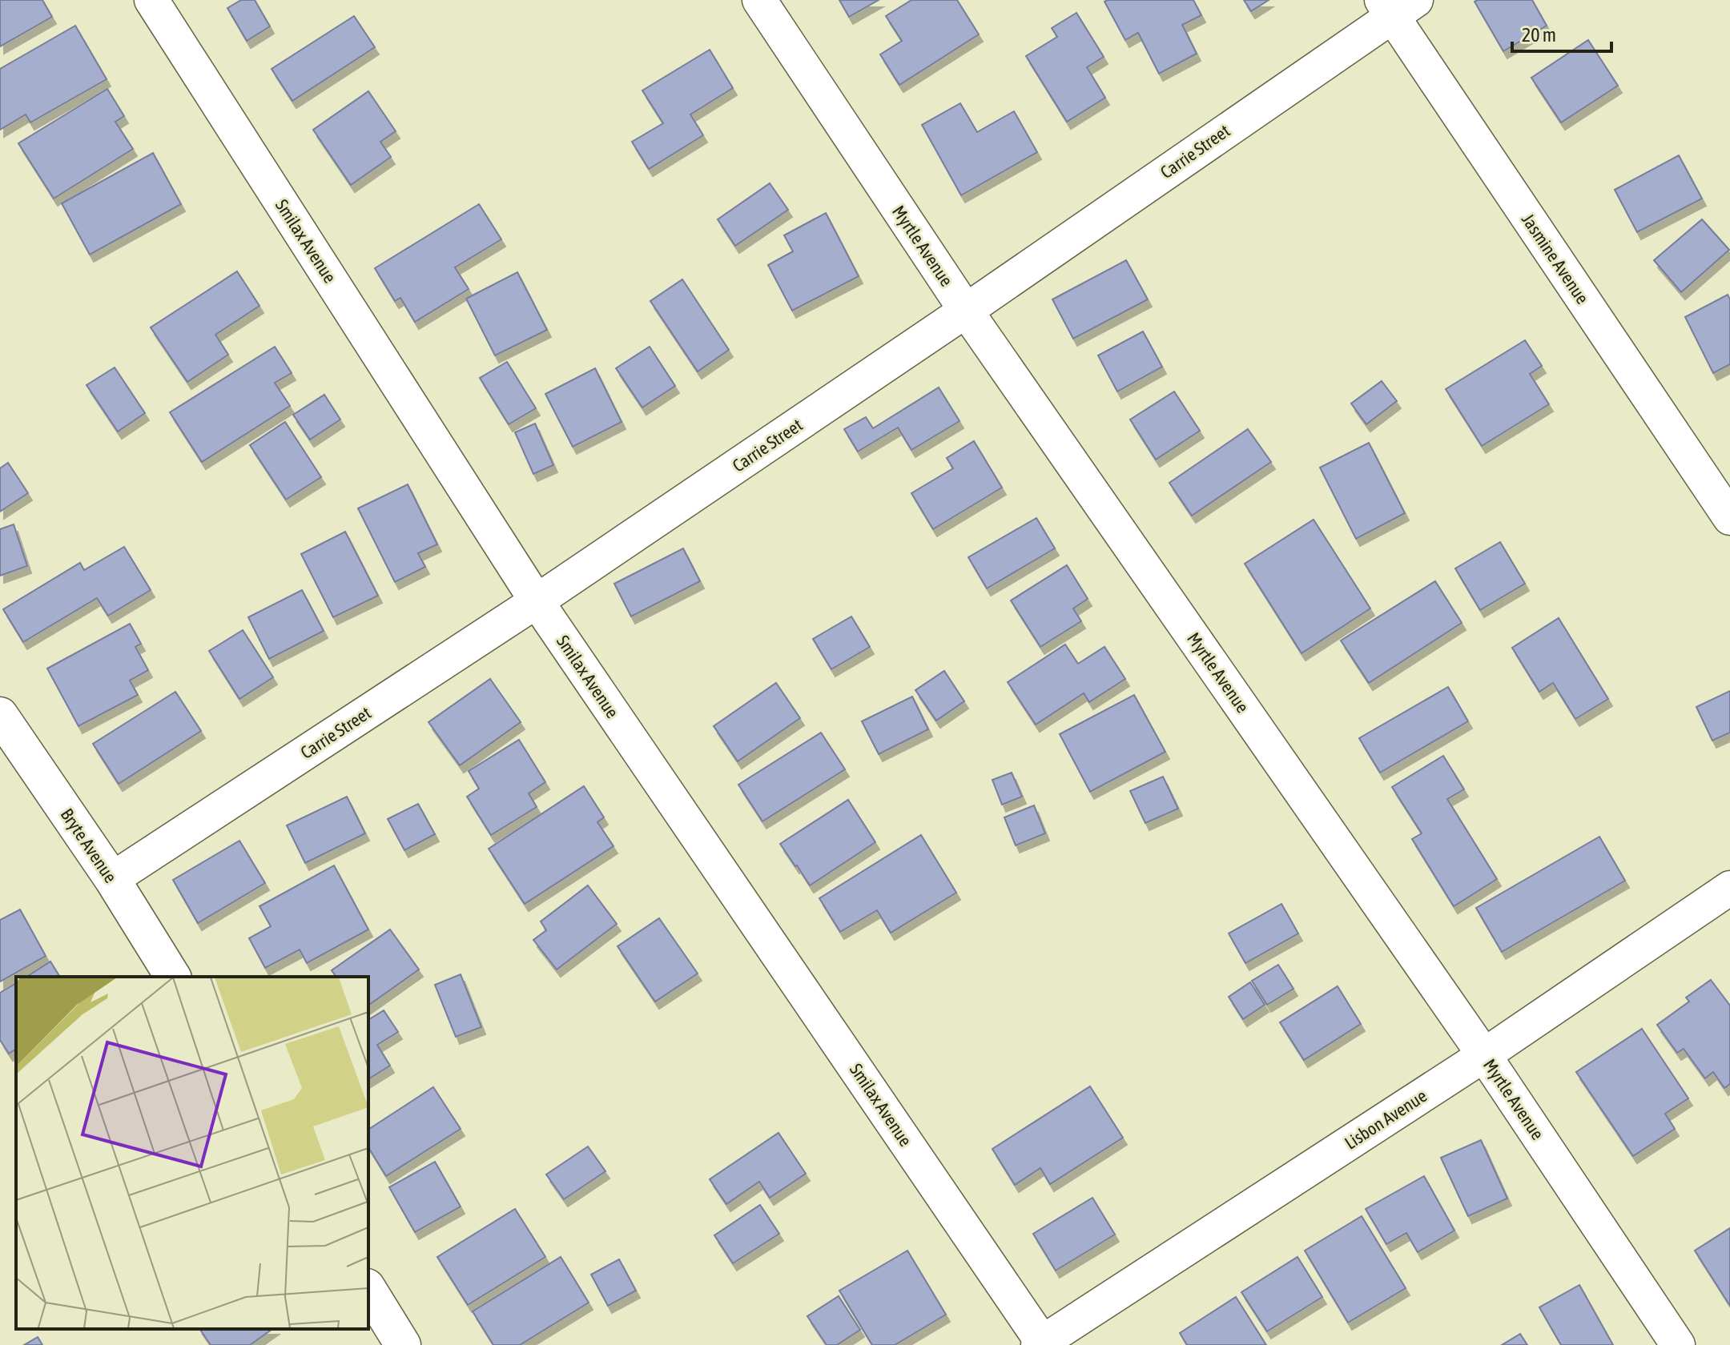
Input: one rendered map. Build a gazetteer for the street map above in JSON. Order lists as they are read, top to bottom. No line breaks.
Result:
{"streets":{"street":["Carrie Street","Smilax Avenue","Myrtle Avenue","Jasmine Avenue","Bryte Avenue","Lisbon Avenue"]},"crossings":[["Carrie Street","Smilax Avenue"],["Carrie Street","Myrtle Avenue"],["Carrie Street","Jasmine Avenue"],["Carrie Street","Bryte Avenue"],["Smilax Avenue","Lisbon Avenue"],["Myrtle Avenue","Lisbon Avenue"]],"scale_bar":"20 m"}
